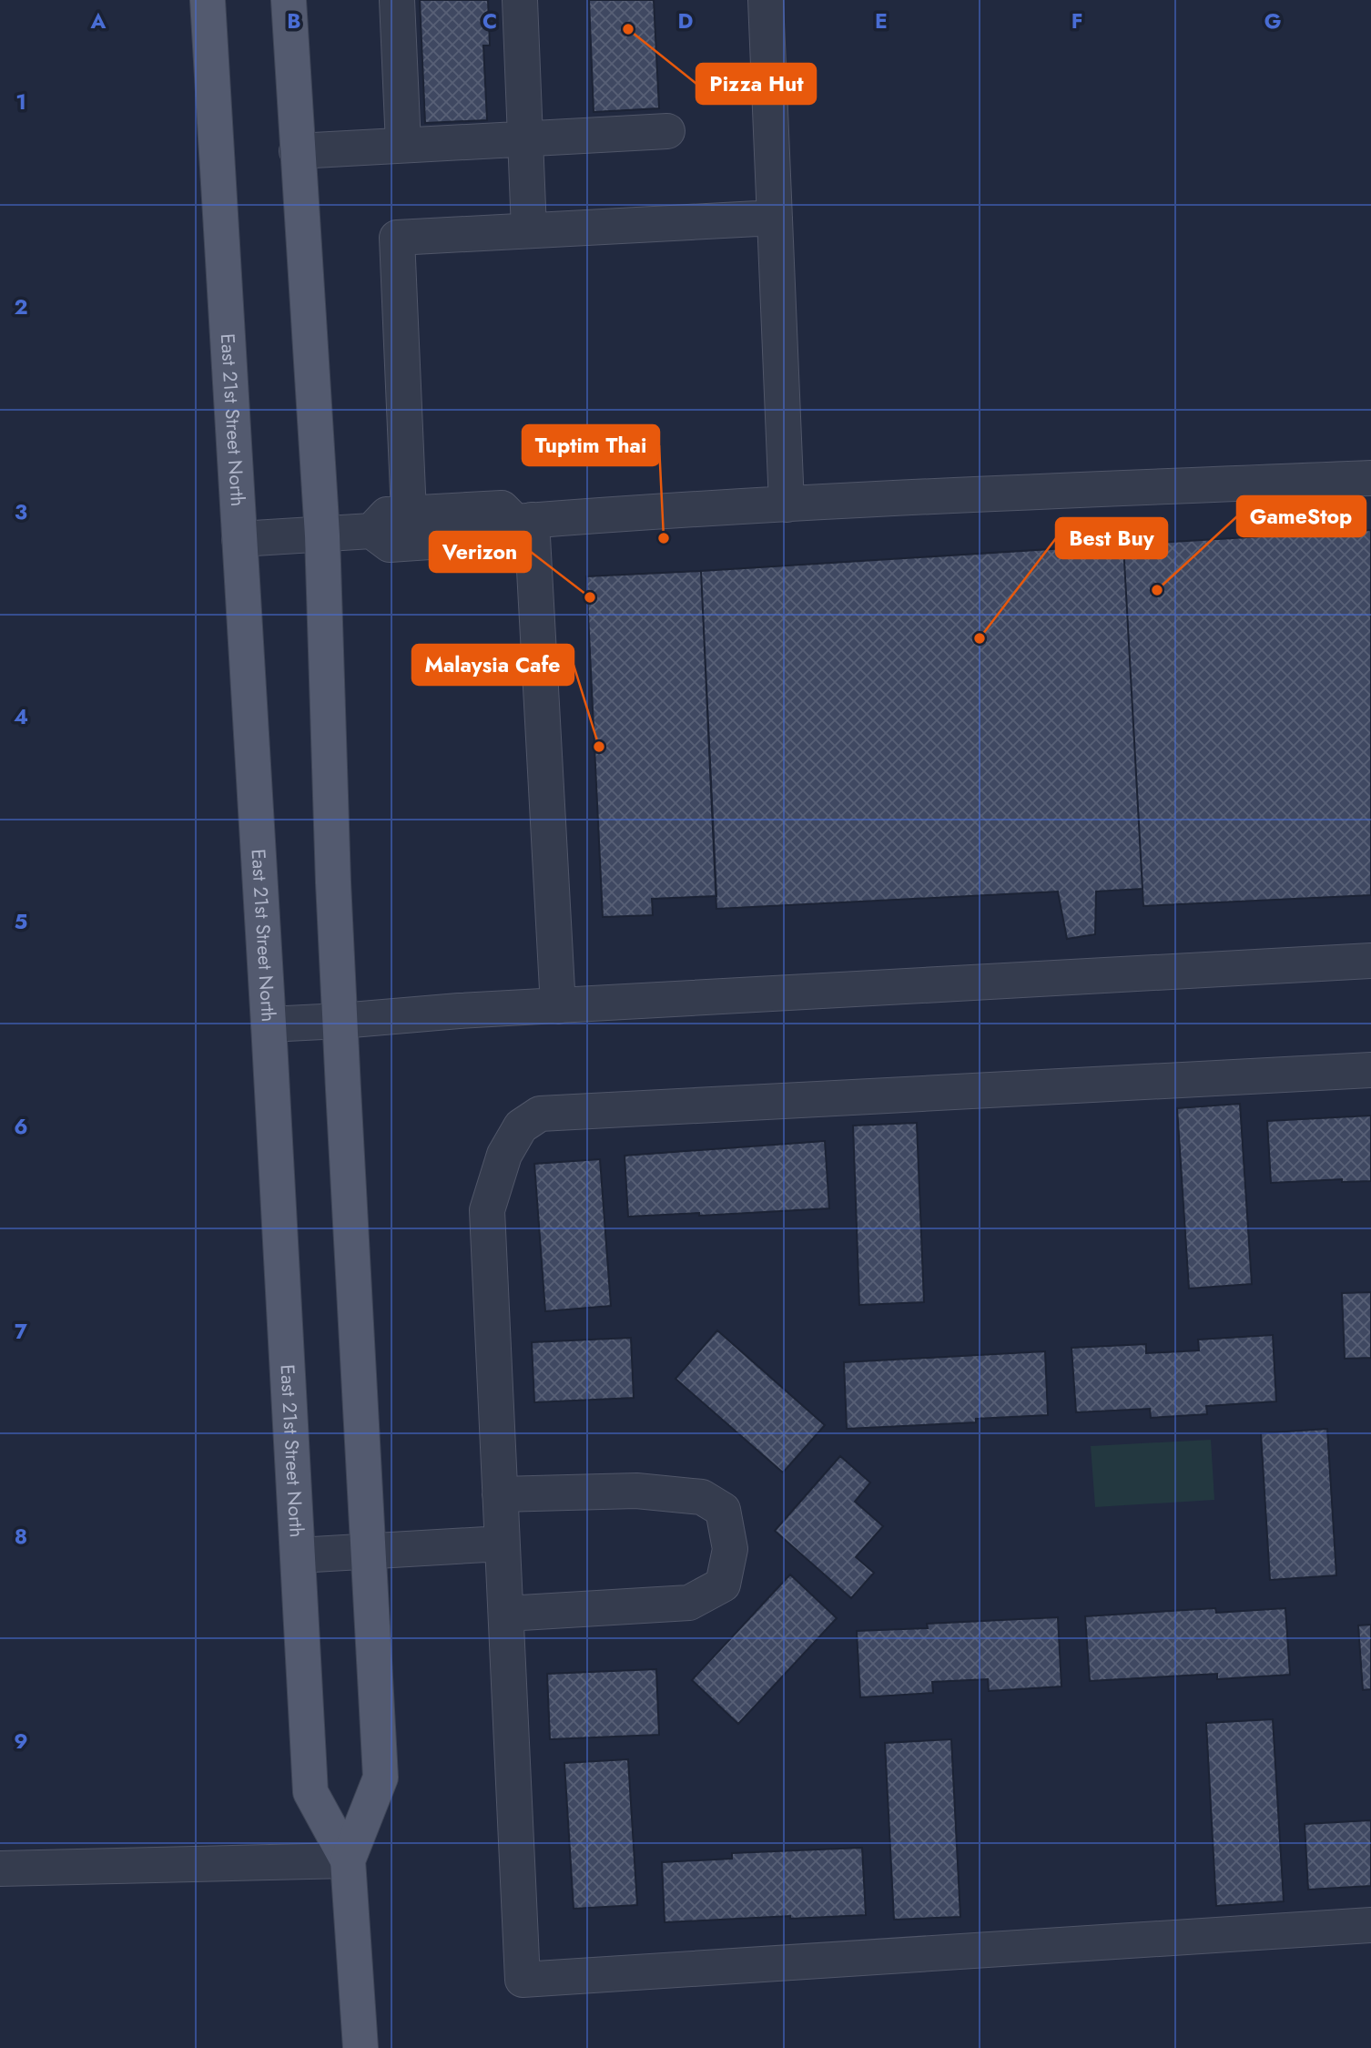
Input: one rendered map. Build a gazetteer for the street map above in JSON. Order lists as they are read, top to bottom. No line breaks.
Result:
{"streets":{"main road":["East 21st Street North"]},"places":["Pizza Hut","Tuptim Thai","GameStop","Verizon","Best Buy","Malaysia Cafe"],"grid":{"columns":["A","B","C","D","E","F","G"],"rows":["1","2","3","4","5","6","7","8","9"]}}
